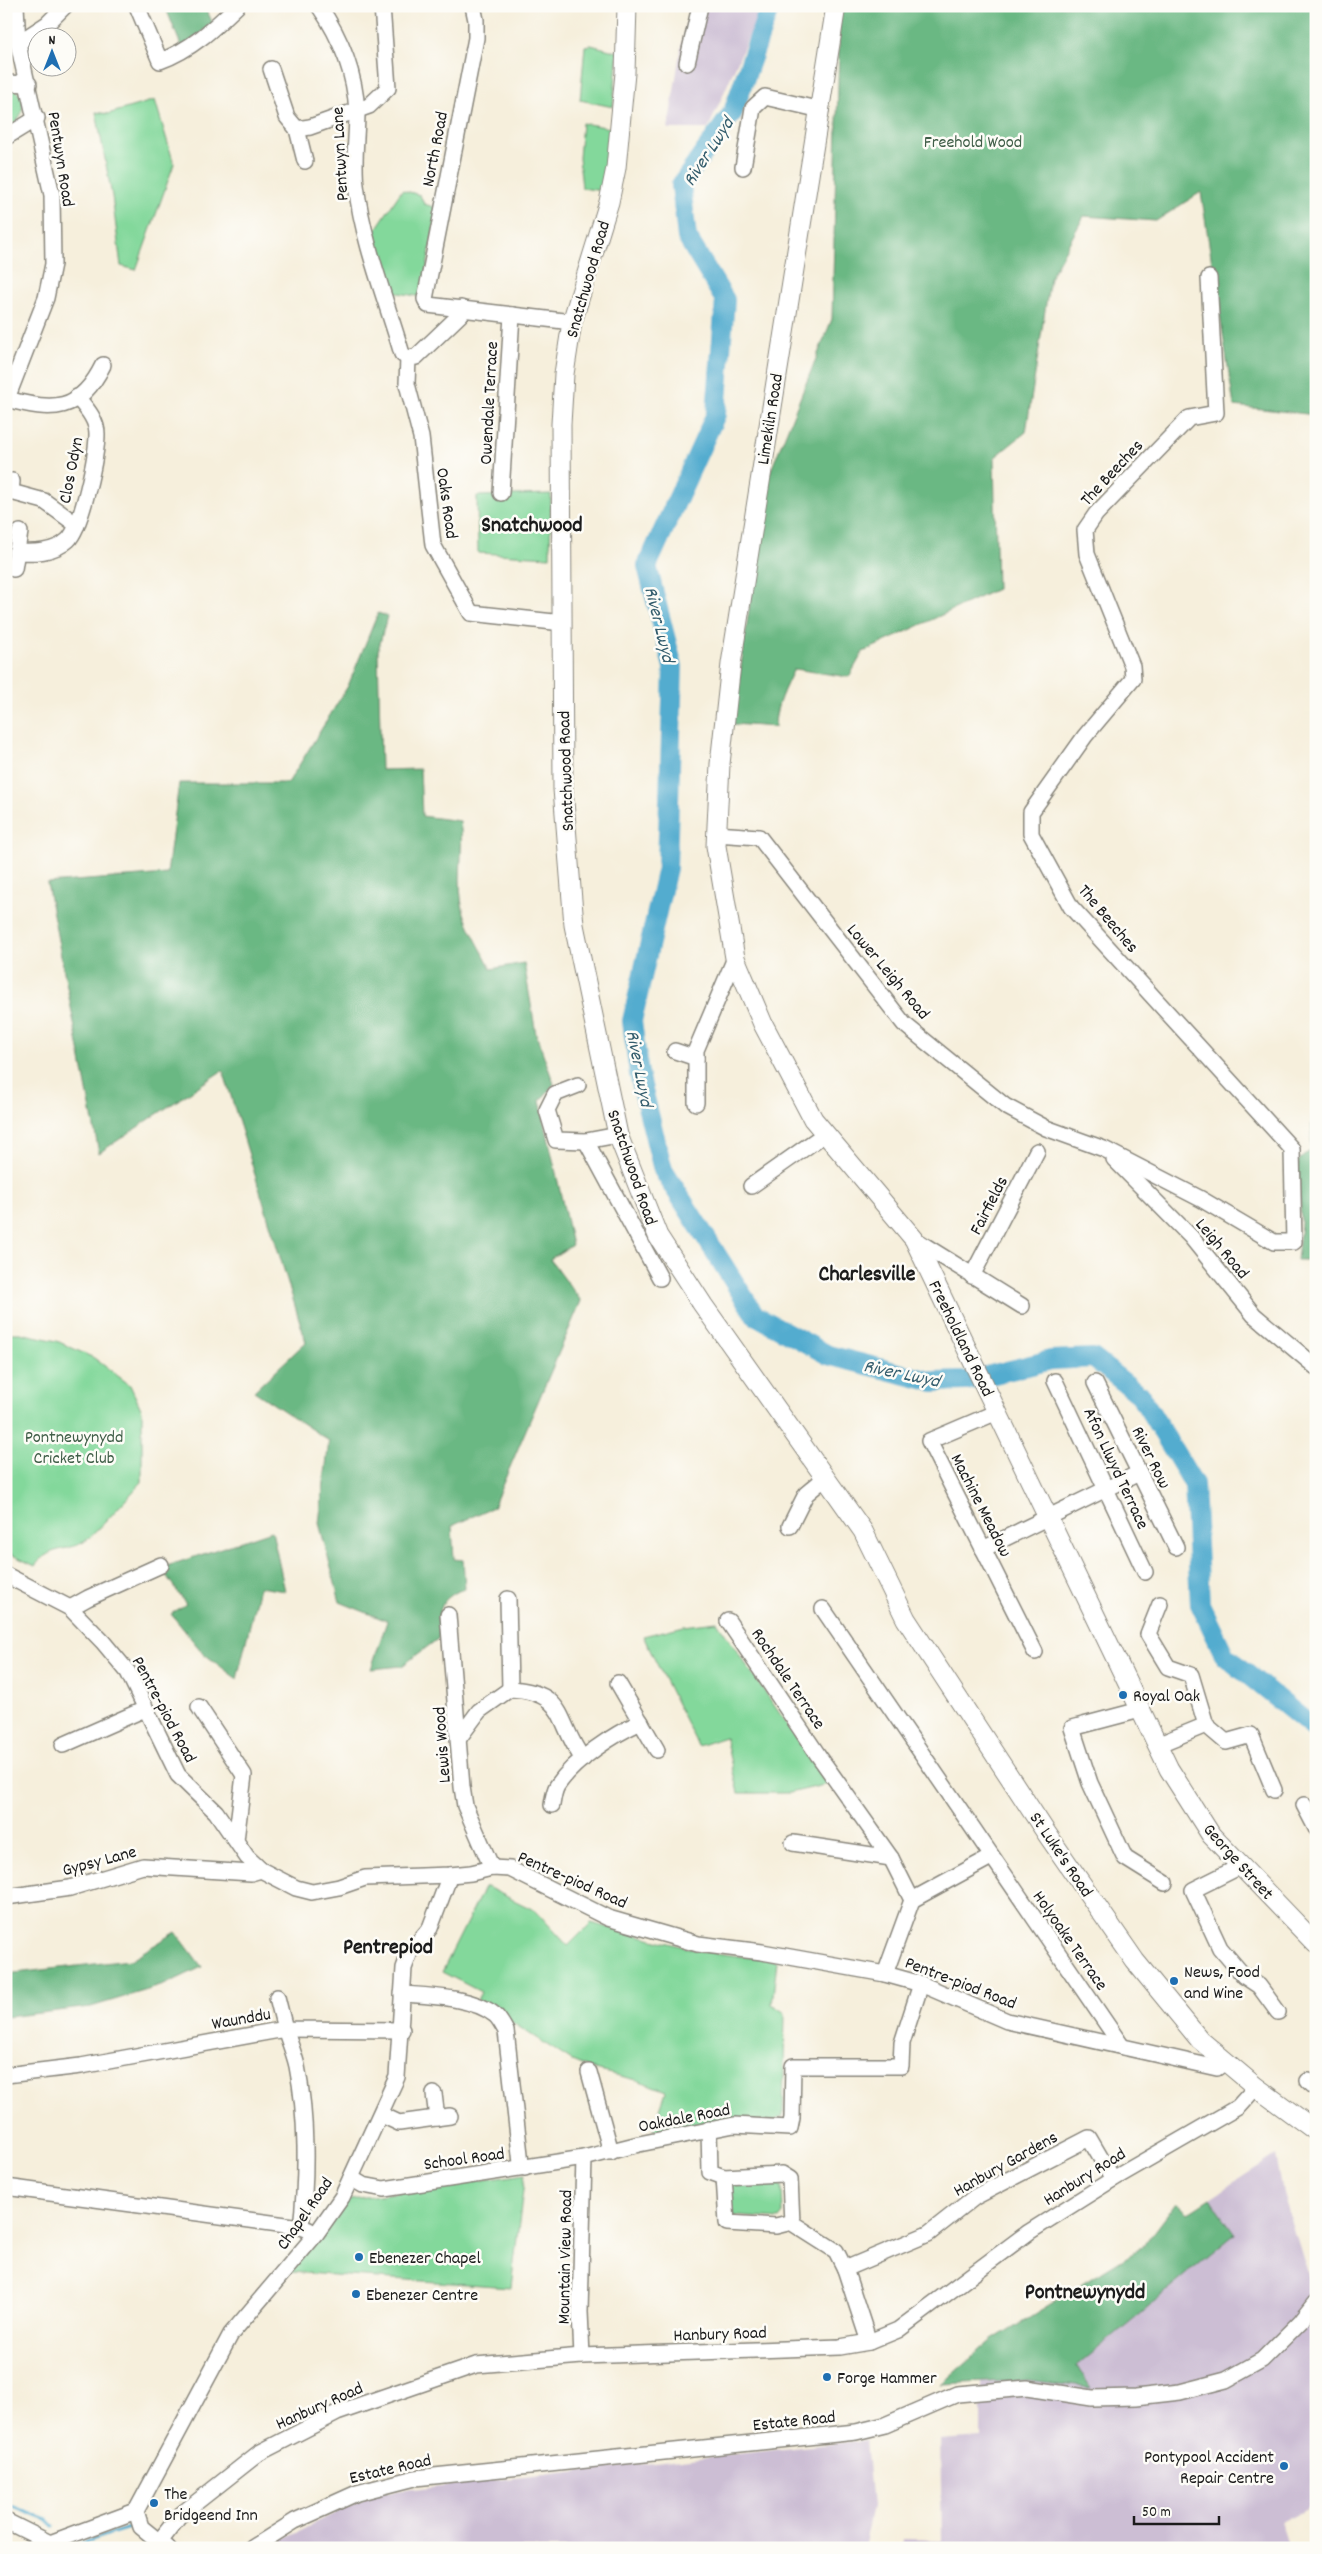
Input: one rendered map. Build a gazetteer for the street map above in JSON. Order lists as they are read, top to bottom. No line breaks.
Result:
{"streets":{"main road":["Snatchwood Road","Limekiln Road","Freeholdland Road","St Luke's Road","George Street"],"street":["North Road","Pentwyn Lane","Pentwyn Road","Owendale Terrace","Clos Odyn","The Beeches","Oaks Road","Lower Leigh Road","Fairfields","Leigh Road","River Row","Afon Llwyd Terrace","Machine Meadow","Rochdale Terrace","Pentre-piod Road","Lewis Wood","Gypsy Lane","Holyoake Terrace","Waunddu","Oakdale Road","School Road","Hanbury Gardens","Hanbury Road","Chapel Road","Mountain View Road","Estate Road"]},"crossings":[["Pentwyn Lane","Oaks Road"],["Snatchwood Road","Oaks Road"],["Snatchwood Road","St Luke's Road"],["Limekiln Road","Lower Leigh Road"],["Limekiln Road","Freeholdland Road"],["The Beeches","Lower Leigh Road"],["The Beeches","Leigh Road"],["Lower Leigh Road","Leigh Road"],["Lower Leigh Road","Freeholdland Road"],["Freeholdland Road","Machine Meadow"],["Freeholdland Road","George Street"],["Pentre-piod Road","Lewis Wood"],["Pentre-piod Road","St Luke's Road"],["Pentre-piod Road","Gypsy Lane"],["Pentre-piod Road","Holyoake Terrace"],["Pentre-piod Road","Oakdale Road"],["Pentre-piod Road","Chapel Road"],["St Luke's Road","Hanbury Road"],["Oakdale Road","School Road"],["Oakdale Road","Mountain View Road"],["School Road","Chapel Road"],["School Road","Mountain View Road"],["Hanbury Gardens","Hanbury Road"],["Hanbury Road","Mountain View Road"]],"districts":["Snatchwood","Charlesville","Pentrepiod","Pontnewynydd"],"water":["River Lwyd"],"parks":["Freehold Wood","Pontnewynydd Cricket Club"],"places":["Royal Oak","News, Food and Wine","Ebenezer Chapel","Ebenezer Centre","Forge Hammer","Pontypool Accident Repair Centre","The Bridgeend Inn"],"scale_bar":"50 m","north":"top"}
